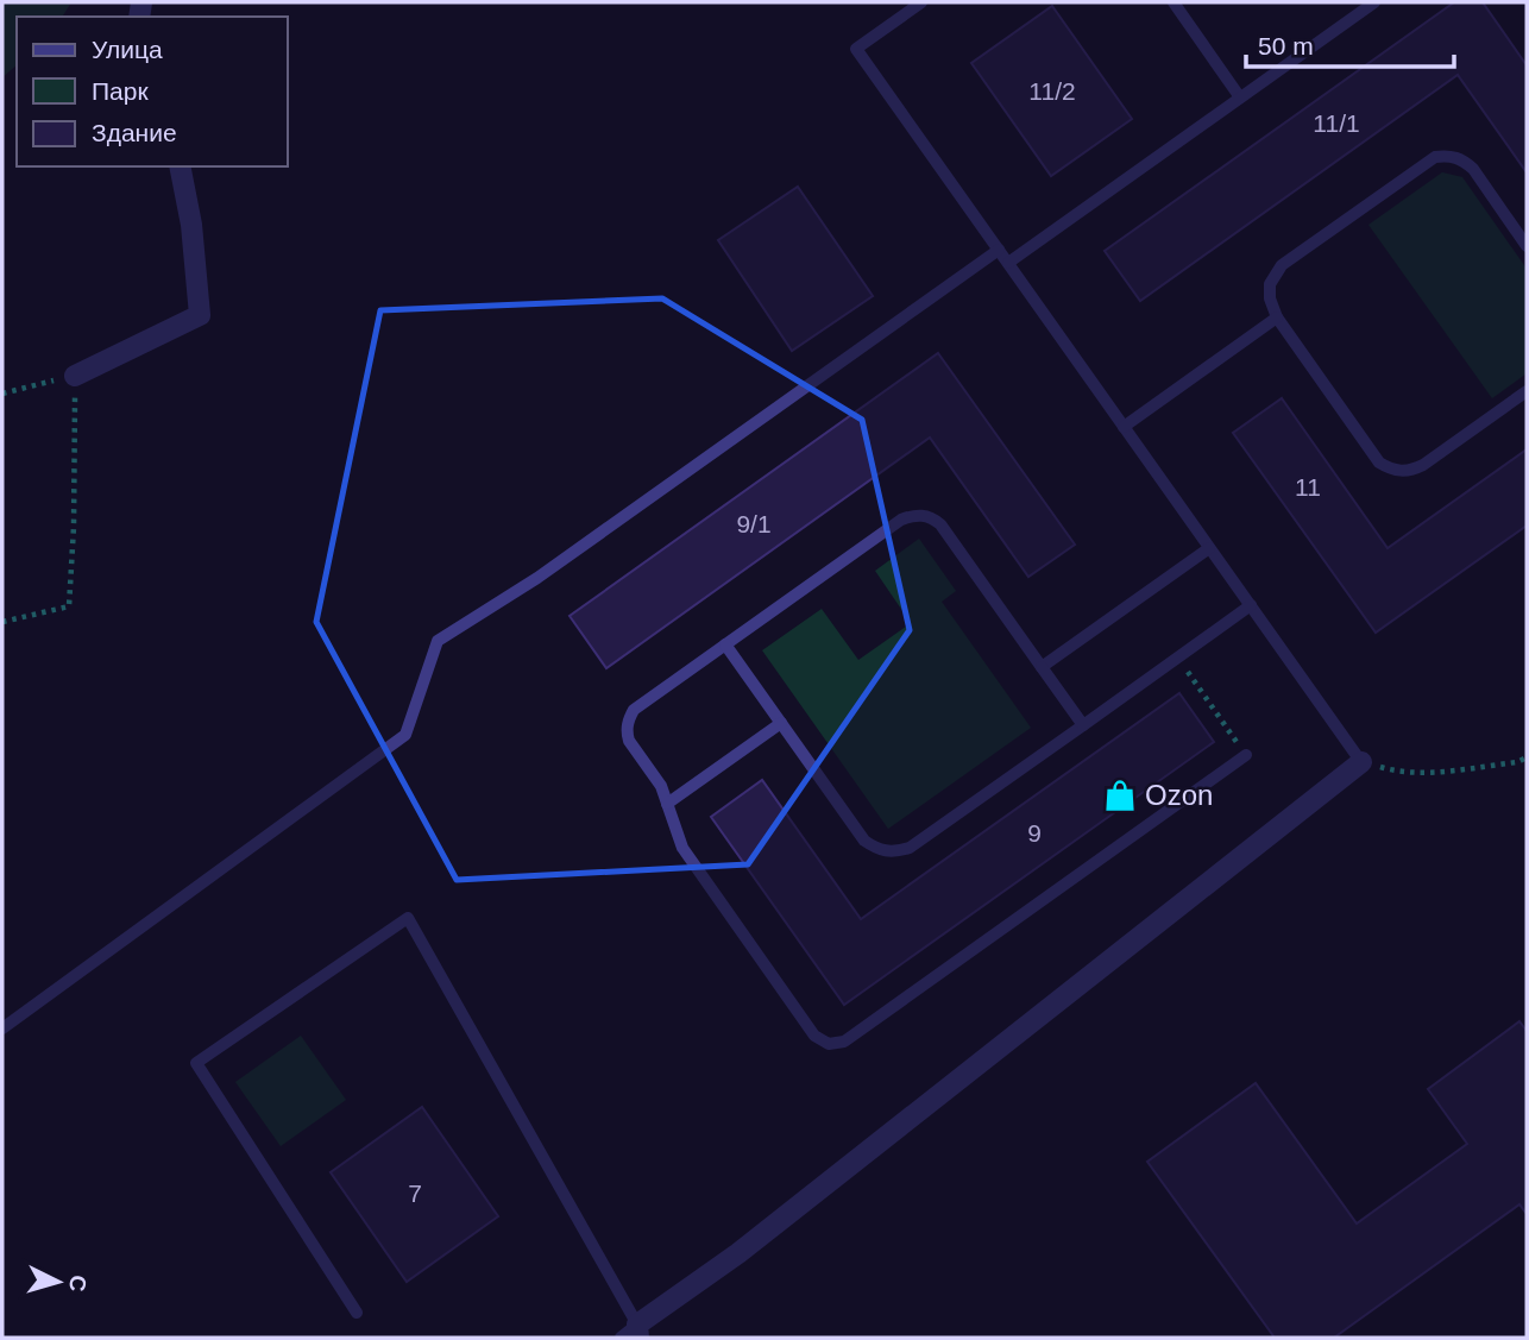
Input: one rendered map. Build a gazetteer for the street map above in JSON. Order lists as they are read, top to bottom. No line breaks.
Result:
{"places":{"shop":["Ozon"]},"house_numbers":["11/2","11/1","11","9/1","9","7"],"legend":["Улица","Парк","Здание"],"scale_bar":"50 m","north":"right"}
